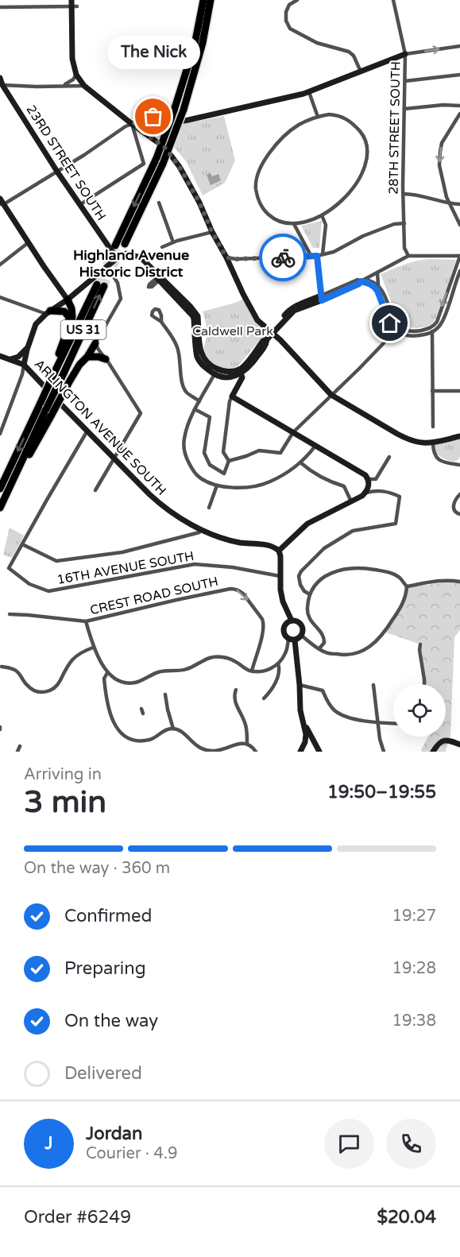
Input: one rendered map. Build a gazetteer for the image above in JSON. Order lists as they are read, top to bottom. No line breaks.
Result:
{"streets":{"highway":["US 31"],"street":["28TH STREET SOUTH","23RD STREET SOUTH","ARLINGTON AVENUE SOUTH","16TH AVENUE SOUTH","CREST ROAD SOUTH"]},"districts":["Highland Avenue Historic District"],"parks":["Caldwell Park"],"places":["The Nick"],"page":{"bubble":"The Nick","heading":["3 min","Arriving in","19:50–19:55"],"panel":["Jordan","Courier · 4.9","Order #6249","$20.04"],"bar":"On the way · 360 m","list":[["Confirmed","19:27"],["Preparing","19:28"],["On the way","19:38"],"Delivered"],"round":"J"}}
